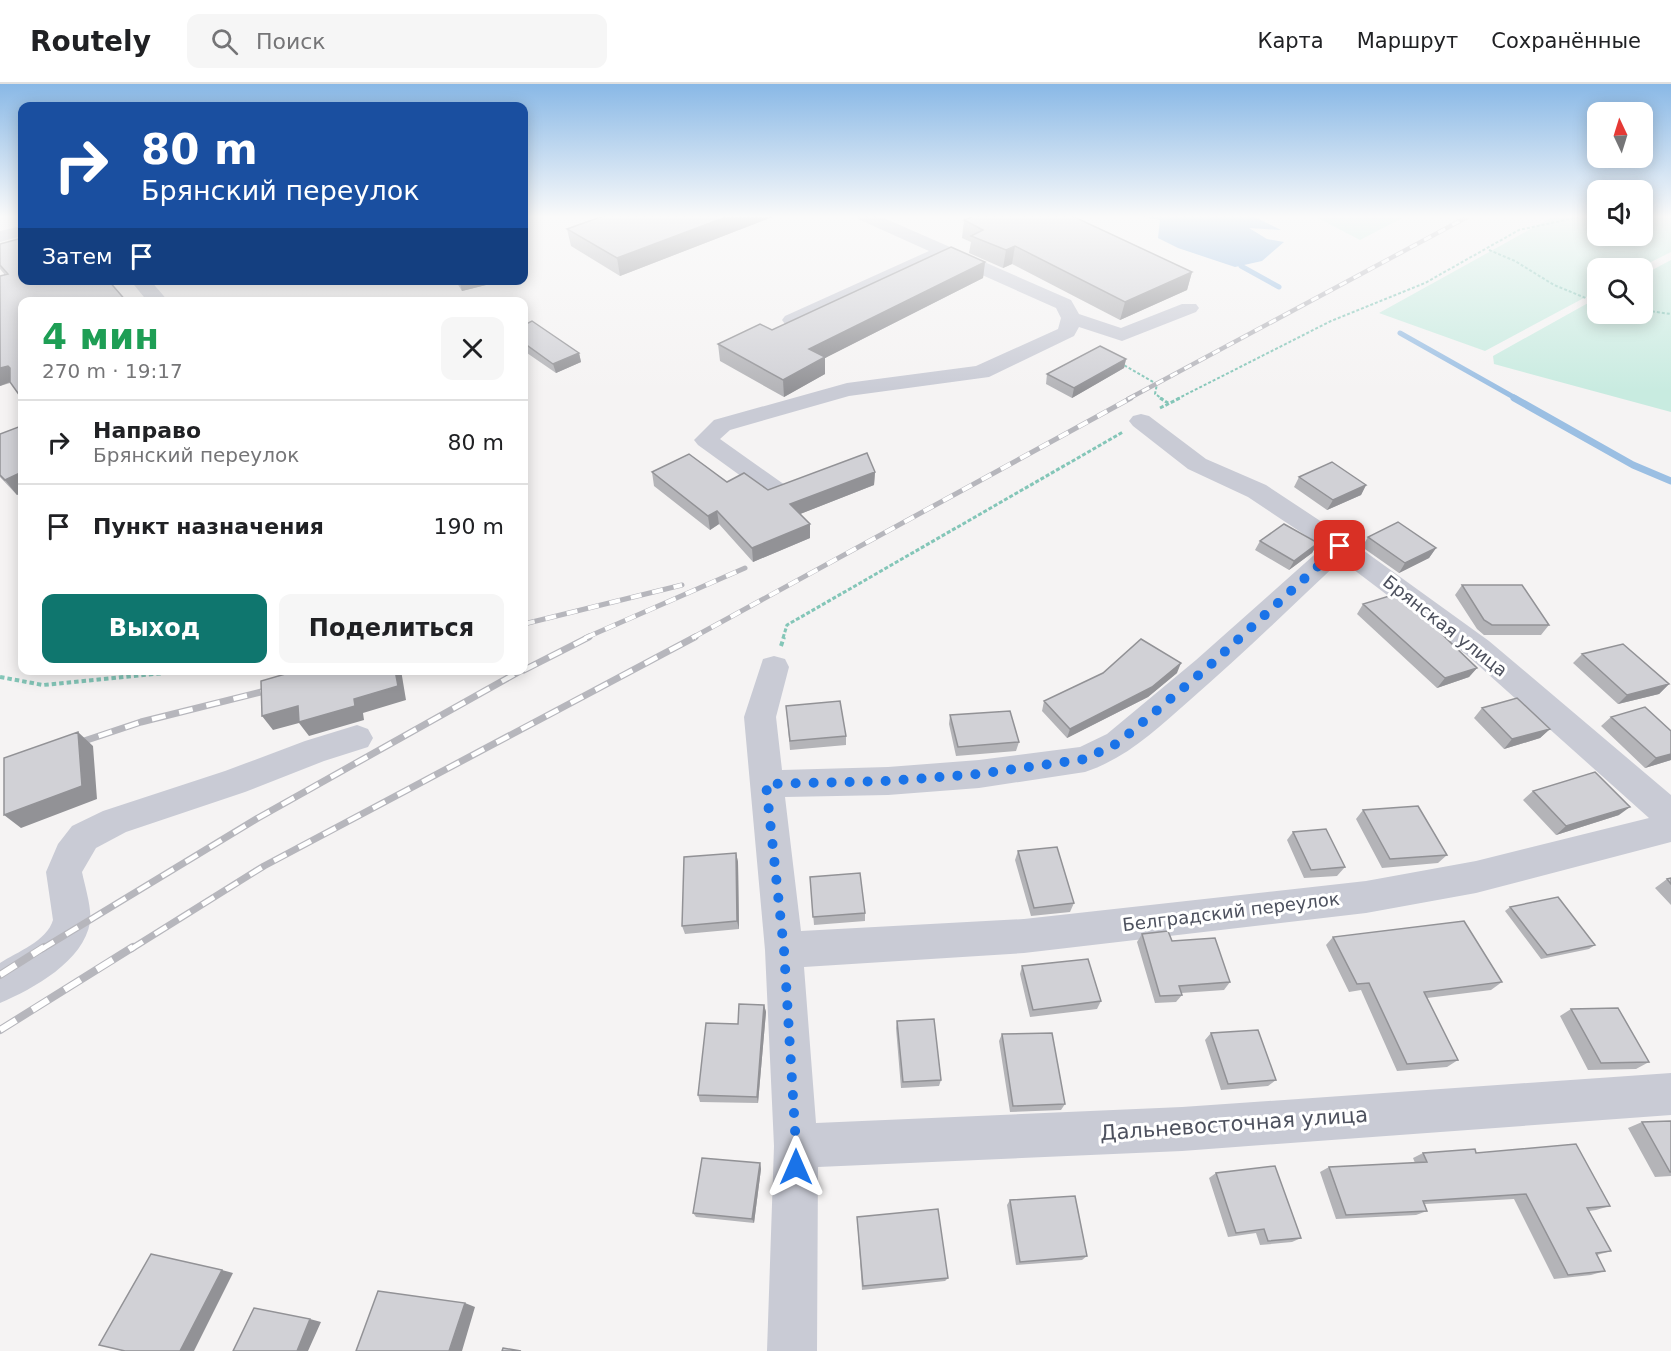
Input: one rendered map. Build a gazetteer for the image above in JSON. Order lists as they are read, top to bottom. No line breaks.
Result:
{"streets":{"street":["Брянская улица","Белградский переулок","Дальневосточная улица"]},"north":"top","page":{"header":"Routely","search":"Поиск","nav":["Карта","Маршрут","Сохранённые"],"turn":["80 m","Брянский переулок"],"then":"Затем","heading":["4 мин","270 m · 19:17"],"list":[{"name":"Направо","note":"Брянский переулок","value":"80 m"},{"name":"Пункт назначения","value":"190 m"}],"buttons":["Выход","Поделиться"]}}
